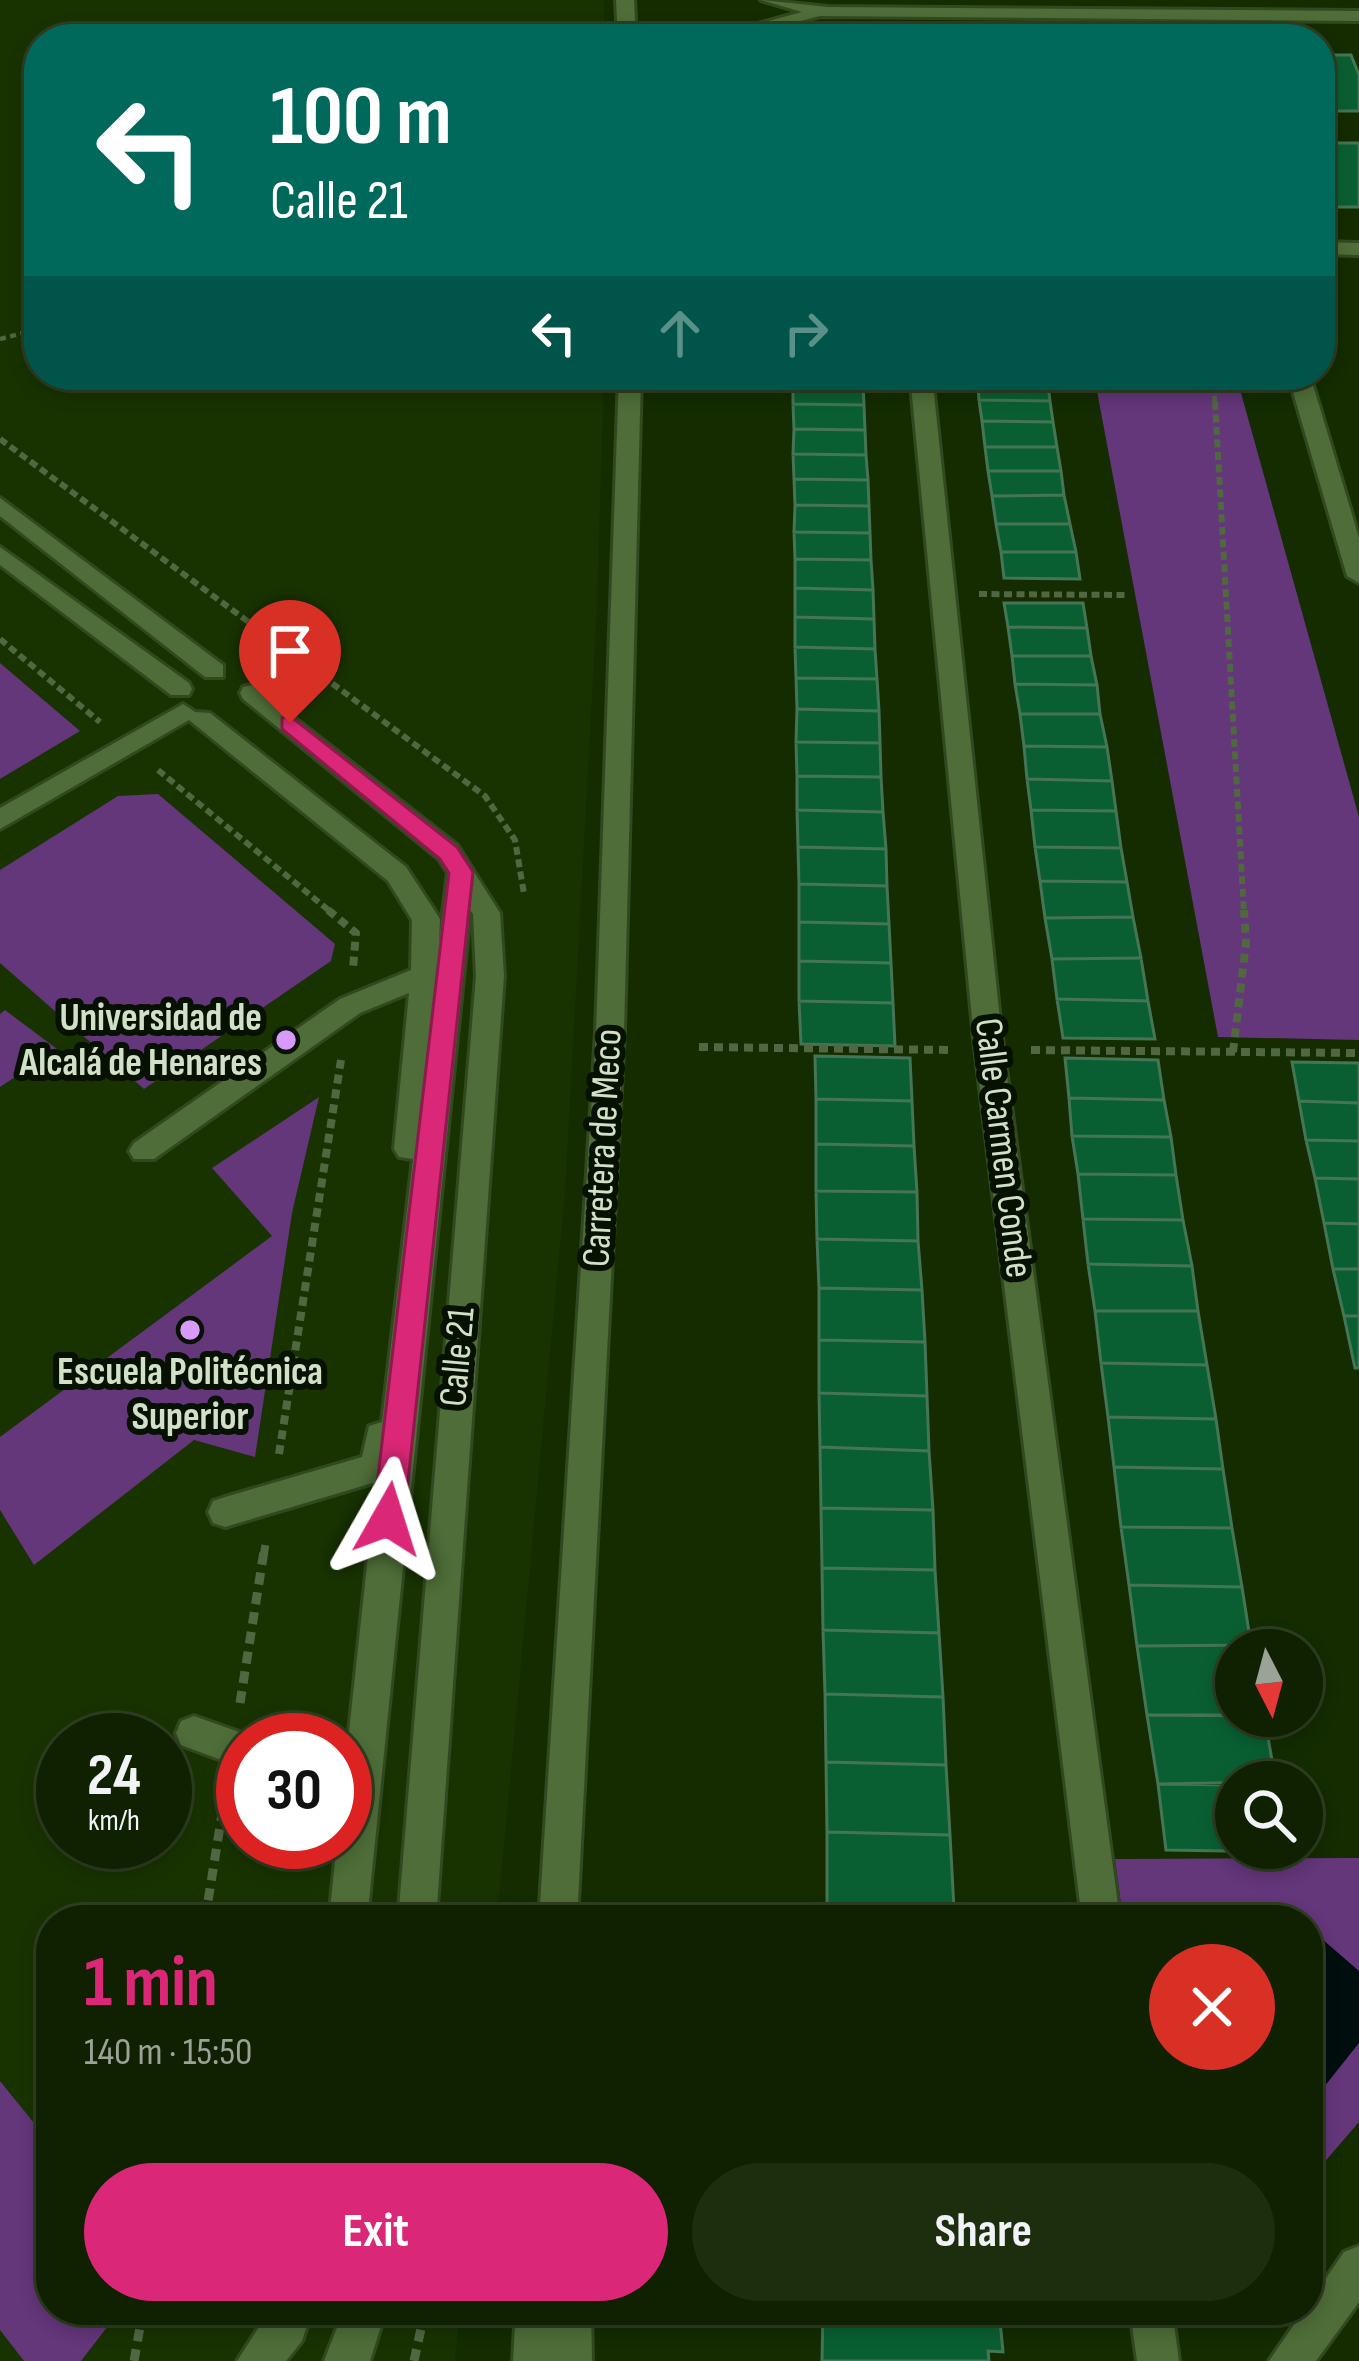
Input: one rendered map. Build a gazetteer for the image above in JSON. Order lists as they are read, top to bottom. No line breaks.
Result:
{"streets":{"street":["Carretera de Meco","Calle Carmen Conde","Calle 21"]},"places":["Universidad de Alcalá de Henares","Escuela Politécnica Superior"],"north":"bottom","page":{"turn":["100 m","Calle 21"],"speed":"24 km/h","limit":"30","heading":["1 min","140 m · 15:50"],"buttons":["Exit","Share"]}}
